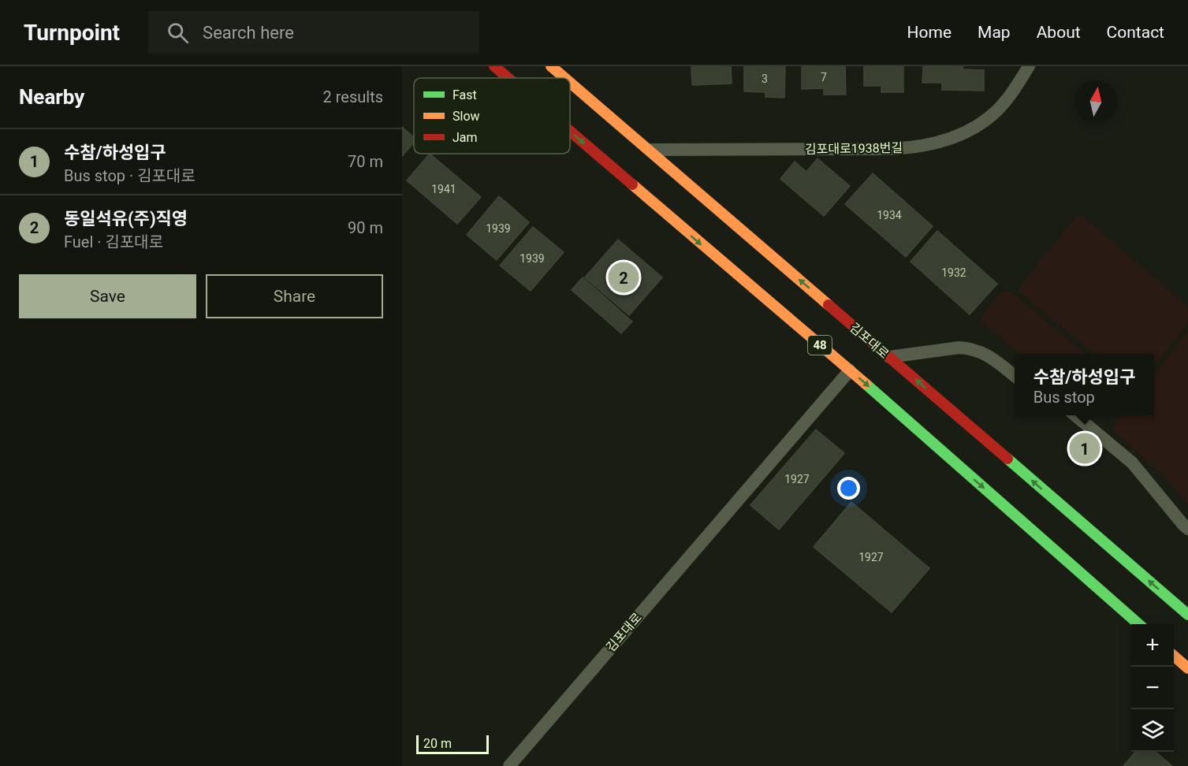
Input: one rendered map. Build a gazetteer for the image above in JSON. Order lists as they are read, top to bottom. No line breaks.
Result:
{"streets":{"main road":["김포대로","48"],"lane":["김포대로1938번길"]},"crossings":[["김포대로1938번길","김포대로"],["김포대로","48"]],"one_way":["김포대로"],"house_numbers":["7","3","1941","1934","1939","1939","1932","1927","1927"],"legend":["Fast","Slow","Jam"],"scale_bar":"20 m","north":"top","page":{"header":"Turnpoint","search":"Search here","nav":["Home","Map","About","Contact"],"heading":["Nearby","2 results"],"list":[{"mark":"1","name":"수참/하성입구","note":"Bus stop · 김포대로","value":"70 m"},{"mark":"2","name":"동일석유(주)직영","note":"Fuel · 김포대로","value":"90 m"}],"buttons":["Save","Share"],"pins":["2","1"],"popup":["수참/하성입구","Bus stop"],"map_buttons":["+","−"],"scale":"20 m"}}
